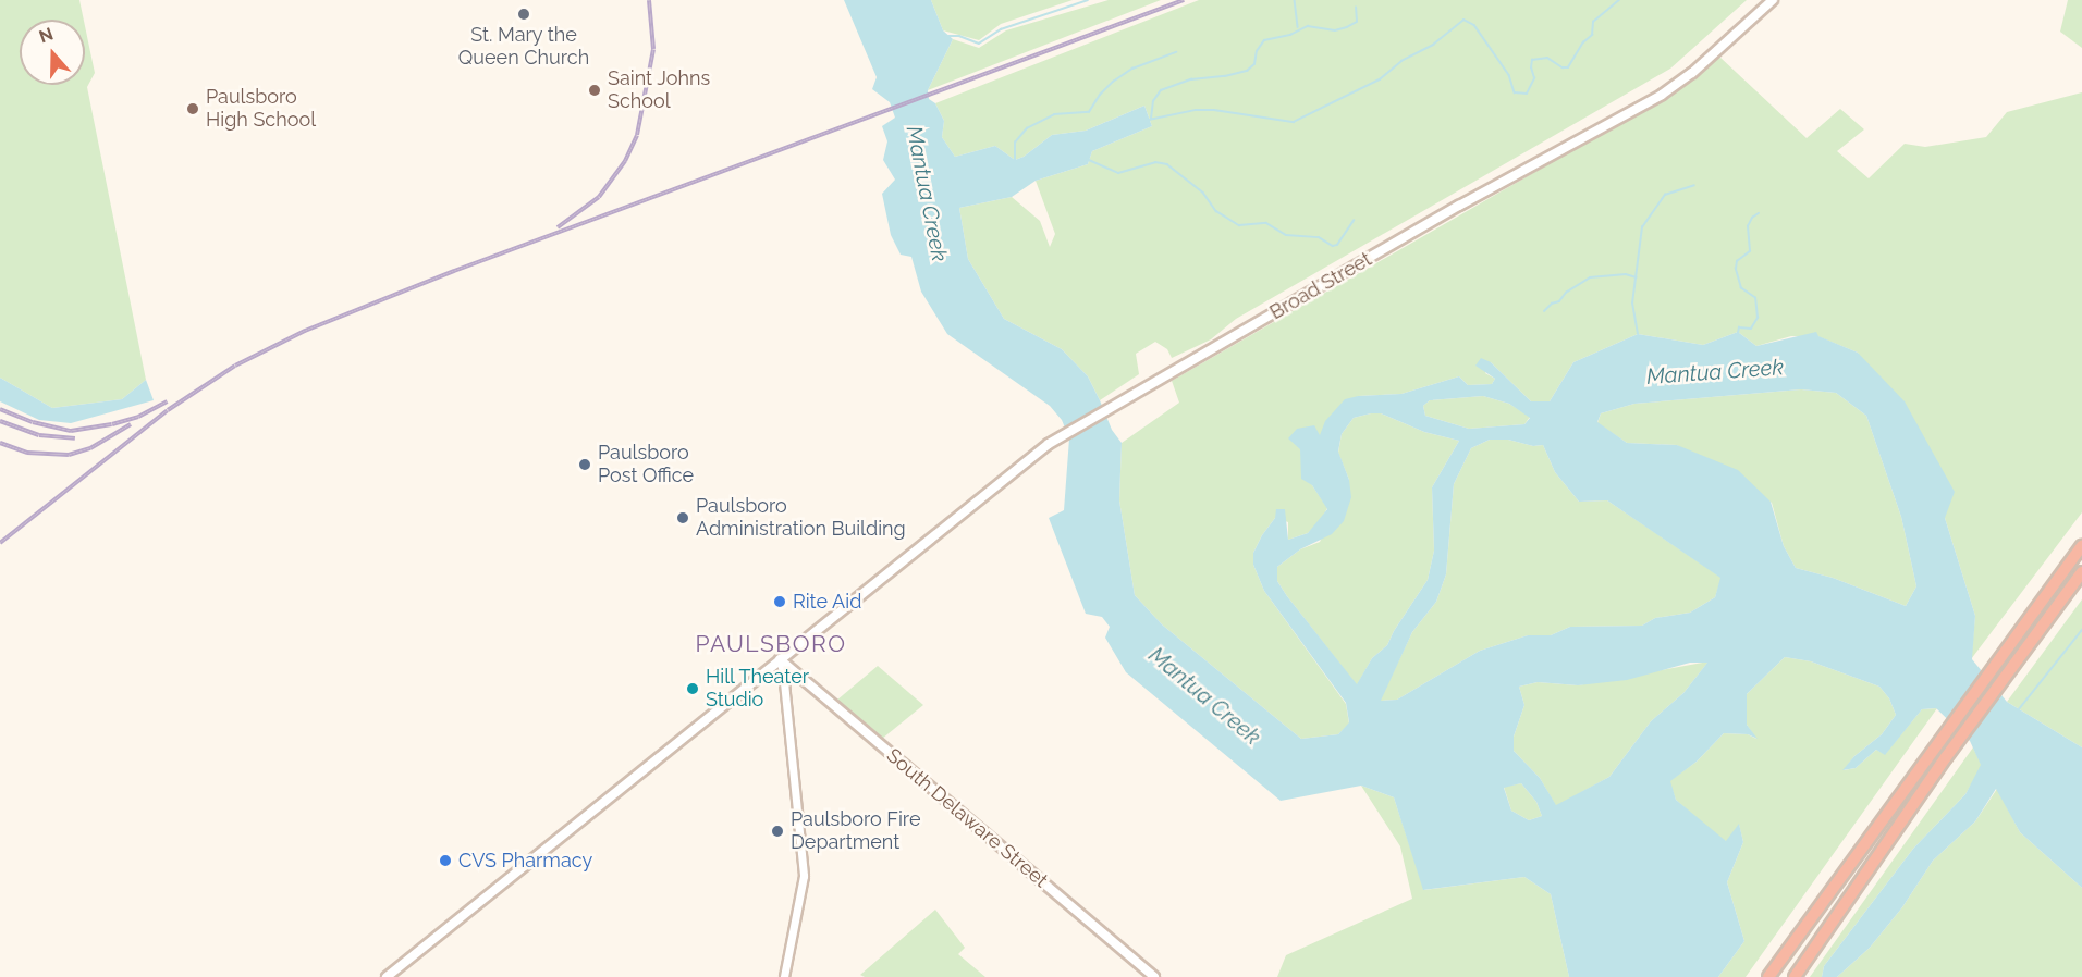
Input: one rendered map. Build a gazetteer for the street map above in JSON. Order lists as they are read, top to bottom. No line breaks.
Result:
{"streets":{"main road":["Broad Street","South Delaware Street"]},"crossings":[["Broad Street","South Delaware Street"]],"districts":["PAULSBORO"],"water":["Mantua Creek"],"places":["St. Mary the Queen Church","Saint Johns School","Paulsboro High School","Paulsboro Post Office","Paulsboro Administration Building","Rite Aid","Hill Theater Studio","Paulsboro Fire Department","CVS Pharmacy"],"north":"top"}
